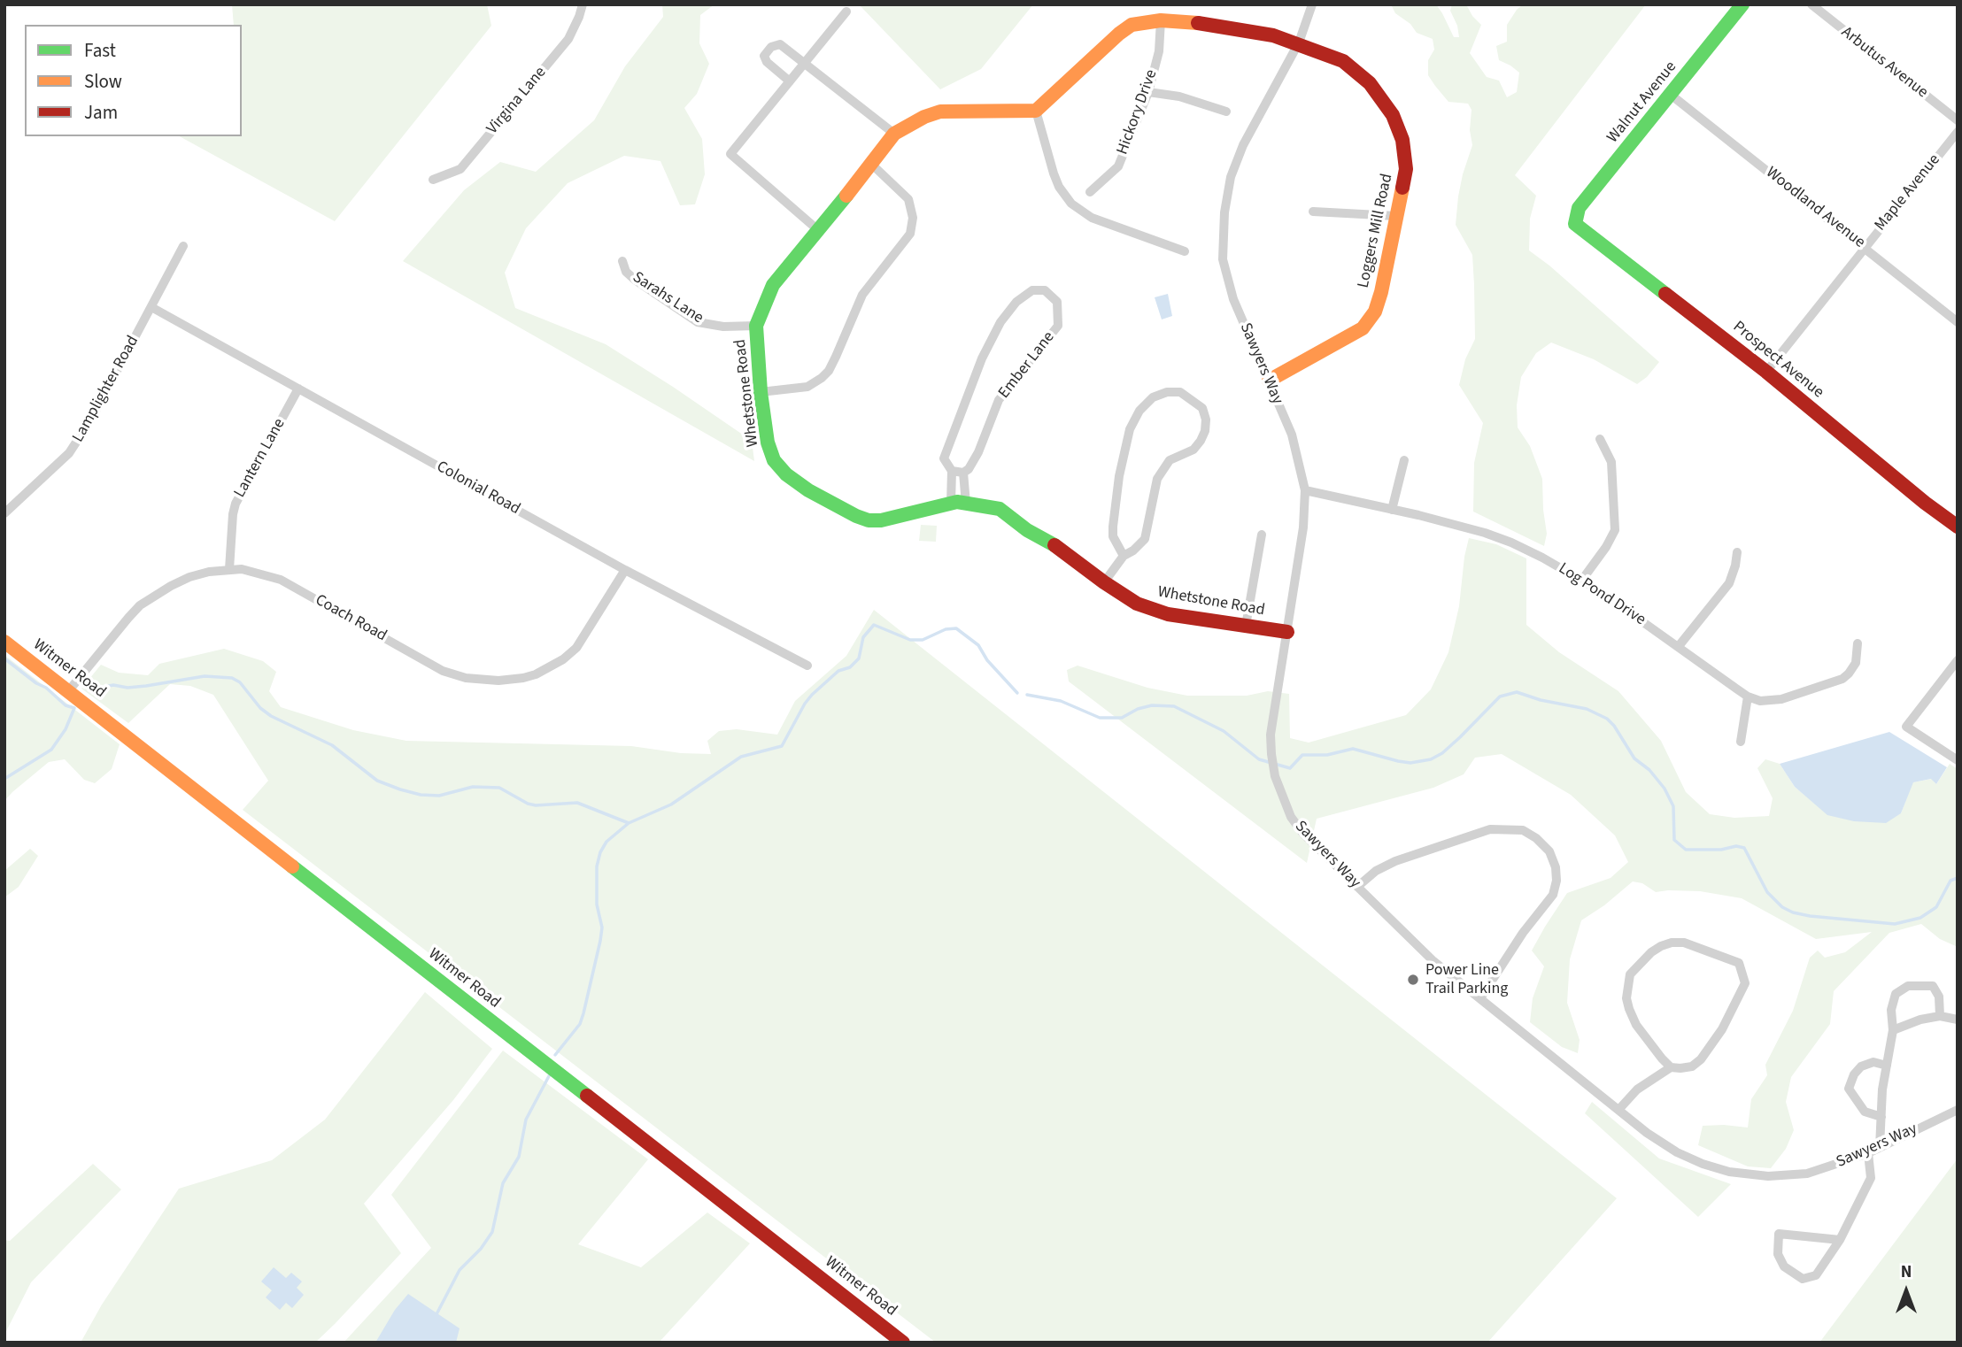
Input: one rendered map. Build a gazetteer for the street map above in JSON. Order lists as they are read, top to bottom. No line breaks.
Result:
{"streets":{"street":["Arbutus Avenue","Virgina Lane","Walnut Avenue","Hickory Drive","Maple Avenue","Woodland Avenue","Loggers Mill Road","Sarahs Lane","Prospect Avenue","Sawyers Way","Ember Lane","Lamplighter Road","Whetstone Road","Lantern Lane","Colonial Road","Log Pond Drive","Coach Road","Witmer Road"]},"crossings":[["Walnut Avenue","Woodland Avenue"],["Walnut Avenue","Prospect Avenue"],["Maple Avenue","Woodland Avenue"],["Maple Avenue","Prospect Avenue"],["Loggers Mill Road","Sawyers Way"],["Sarahs Lane","Whetstone Road"],["Sawyers Way","Whetstone Road"],["Sawyers Way","Log Pond Drive"],["Ember Lane","Whetstone Road"],["Lamplighter Road","Colonial Road"],["Lantern Lane","Colonial Road"],["Lantern Lane","Coach Road"],["Colonial Road","Coach Road"],["Coach Road","Witmer Road"]],"places":["Power Line Trail Parking"],"legend":["Fast","Slow","Jam"],"north":"top"}
